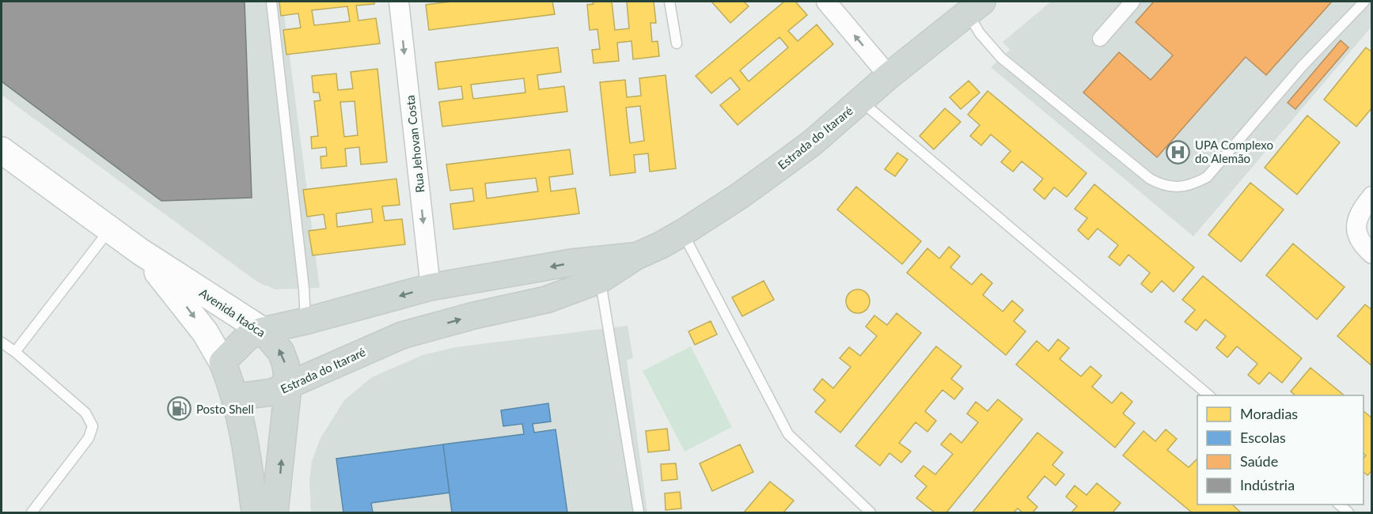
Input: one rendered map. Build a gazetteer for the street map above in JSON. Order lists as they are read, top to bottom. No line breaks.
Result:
{"streets":{"main road":["Estrada do Itararé","Avenida Itaóca"],"street":["Rua Jehovan Costa"]},"crossings":[["Estrada do Itararé","Rua Jehovan Costa"],["Estrada do Itararé","Avenida Itaóca"]],"one_way":["Rua Jehovan Costa"],"places":{"hospital":["UPA Complexo do Alemão"],"fuel station":["Posto Shell"]},"legend":["Moradias","Escolas","Saúde","Indústria"]}
